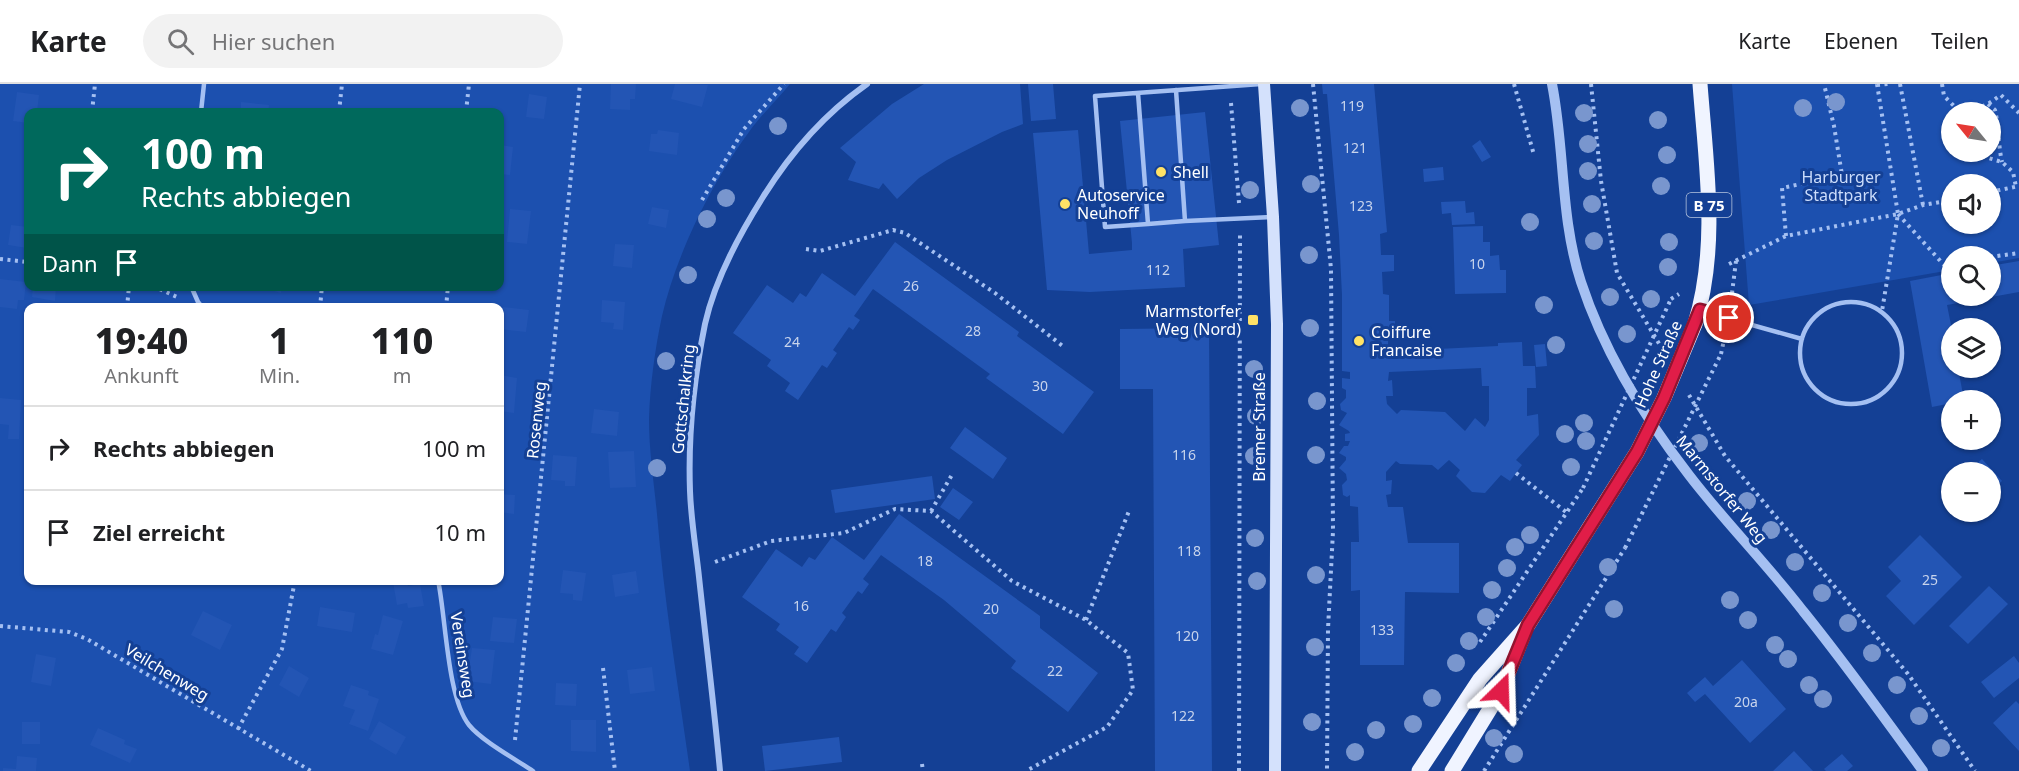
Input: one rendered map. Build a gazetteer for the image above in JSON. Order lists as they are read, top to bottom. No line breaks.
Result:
{"streets":{"main road":["B 75","Hohe Straße","Bremer Straße"],"street":["Gottschalkring","Marmstorfer Weg"],"lane":["Vereinsweg"],"path":["Rosenweg","Veilchenweg"]},"crossings":[["Rosenweg","Vereinsweg"]],"parks":["Harburger Stadtpark"],"places":{"other":["Shell","Autoservice Neuhoff","Coiffure Francaise"],"transit":["Marmstorfer Weg (Nord)"]},"house_numbers":["119","121","123","10","112","26","28","24","30","116","118","18","25","16","20","133","120","22","20a","122"],"north":"top left","page":{"header":"Karte","search":"Hier suchen","nav":["Karte","Ebenen","Teilen"],"map_buttons":["+","−"],"turn":["100 m","Rechts abbiegen"],"then":"Dann","eta":["19:40","Ankunft","1","Min.","110","m"],"list":[{"name":"Rechts abbiegen","value":"100 m"},{"name":"Ziel erreicht","value":"10 m"}]}}
